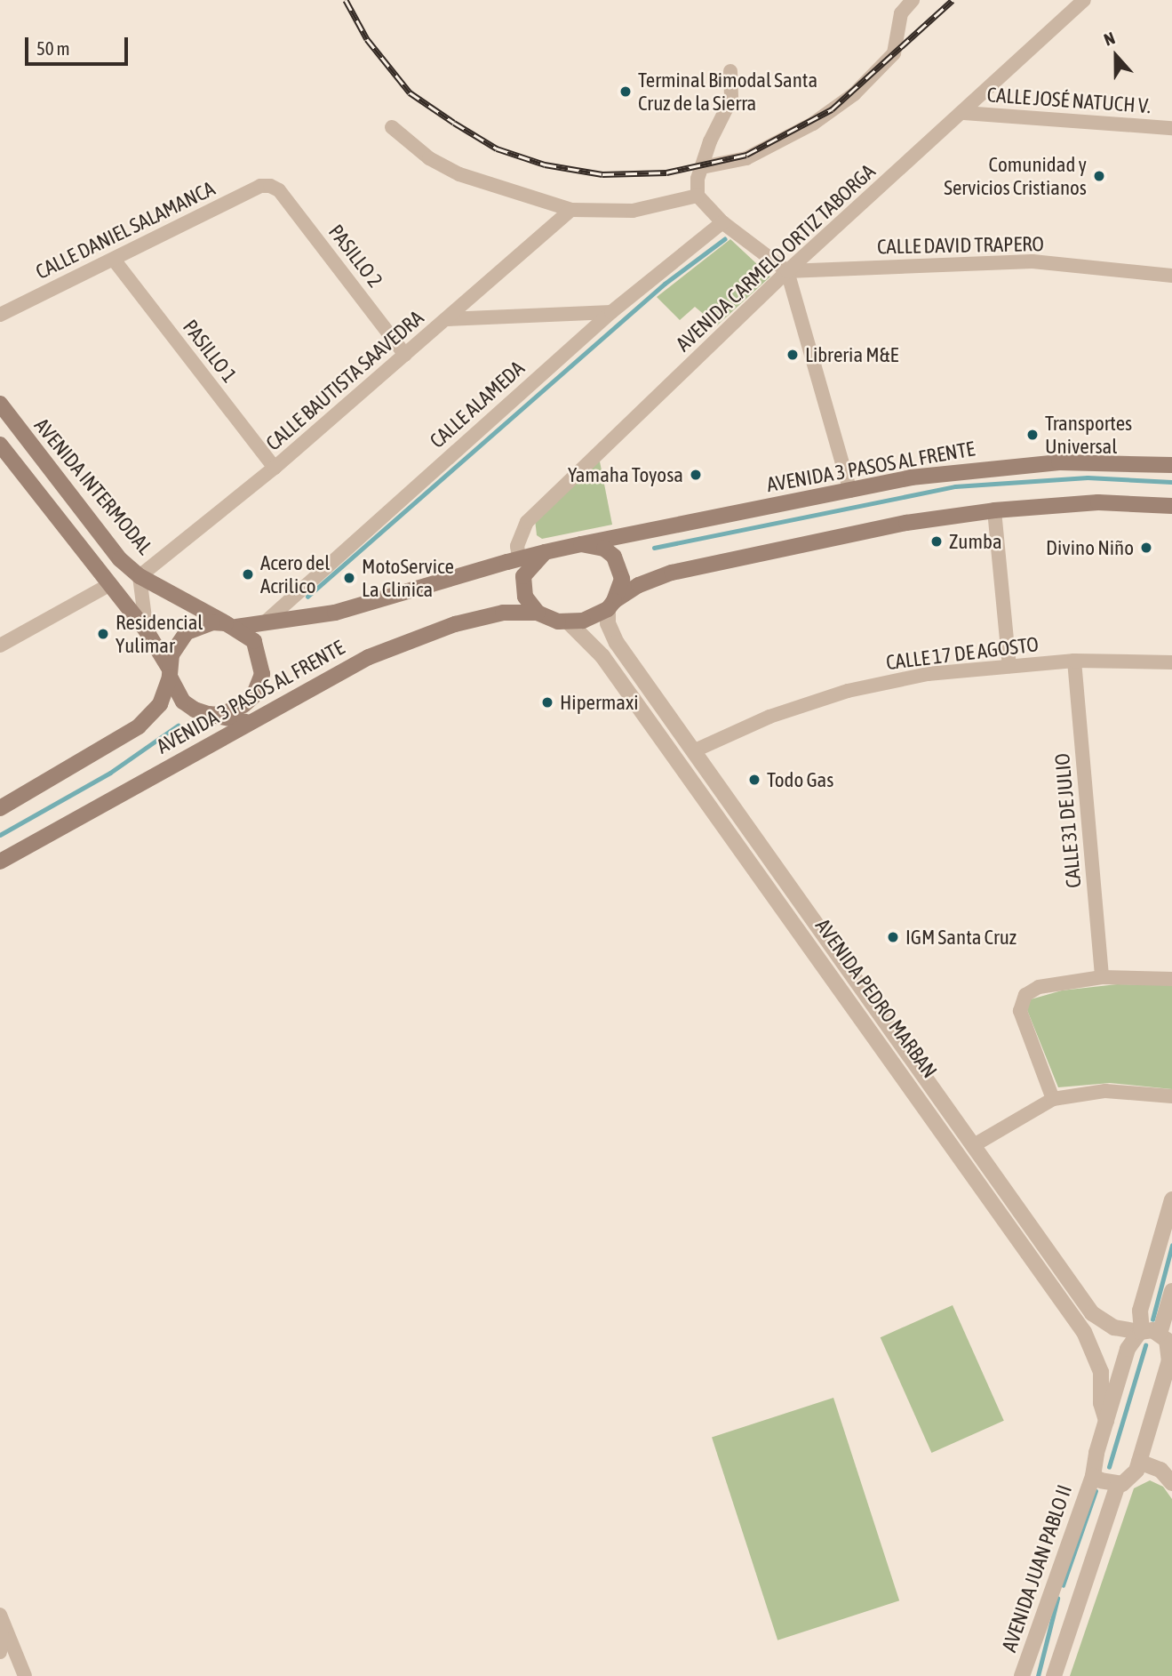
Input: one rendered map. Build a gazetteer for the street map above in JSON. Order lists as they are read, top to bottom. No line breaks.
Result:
{"streets":{"main road":["AVENIDA 3 PASOS AL FRENTE","AVENIDA INTERMODAL"],"street":["CALLE JOSÉ NATUCH V.","CALLE DANIEL SALAMANCA","CALLE DAVID TRAPERO","PASILLO 2","AVENIDA CARMELO ORTIZ TABORGA","PASILLO 1","CALLE BAUTISTA SAAVEDRA","CALLE ALAMEDA","CALLE 17 DE AGOSTO","CALLE 31 DE JULIO","AVENIDA PEDRO MARBAN","AVENIDA JUAN PABLO II"]},"crossings":[["CALLE JOSÉ NATUCH V.","AVENIDA CARMELO ORTIZ TABORGA"],["CALLE DANIEL SALAMANCA","PASILLO 2"],["CALLE DANIEL SALAMANCA","PASILLO 1"],["CALLE DAVID TRAPERO","AVENIDA CARMELO ORTIZ TABORGA"],["PASILLO 2","CALLE BAUTISTA SAAVEDRA"],["AVENIDA CARMELO ORTIZ TABORGA","AVENIDA 3 PASOS AL FRENTE"],["PASILLO 1","CALLE BAUTISTA SAAVEDRA"],["CALLE BAUTISTA SAAVEDRA","AVENIDA INTERMODAL"],["CALLE ALAMEDA","AVENIDA 3 PASOS AL FRENTE"],["AVENIDA 3 PASOS AL FRENTE","AVENIDA INTERMODAL"],["AVENIDA 3 PASOS AL FRENTE","AVENIDA PEDRO MARBAN"],["CALLE 17 DE AGOSTO","CALLE 31 DE JULIO"],["CALLE 17 DE AGOSTO","AVENIDA PEDRO MARBAN"],["AVENIDA PEDRO MARBAN","AVENIDA JUAN PABLO II"]],"places":["Terminal Bimodal Santa Cruz de la Sierra","Comunidad y Servicios Cristianos","Libreria M&E","Transportes Universal","Yamaha Toyosa","Zumba","Divino Niño","Acero del Acrilico","MotoService La Clinica","Residencial Yulimar","Hipermaxi","Todo Gas","IGM Santa Cruz"],"scale_bar":"50 m","north":"top"}
